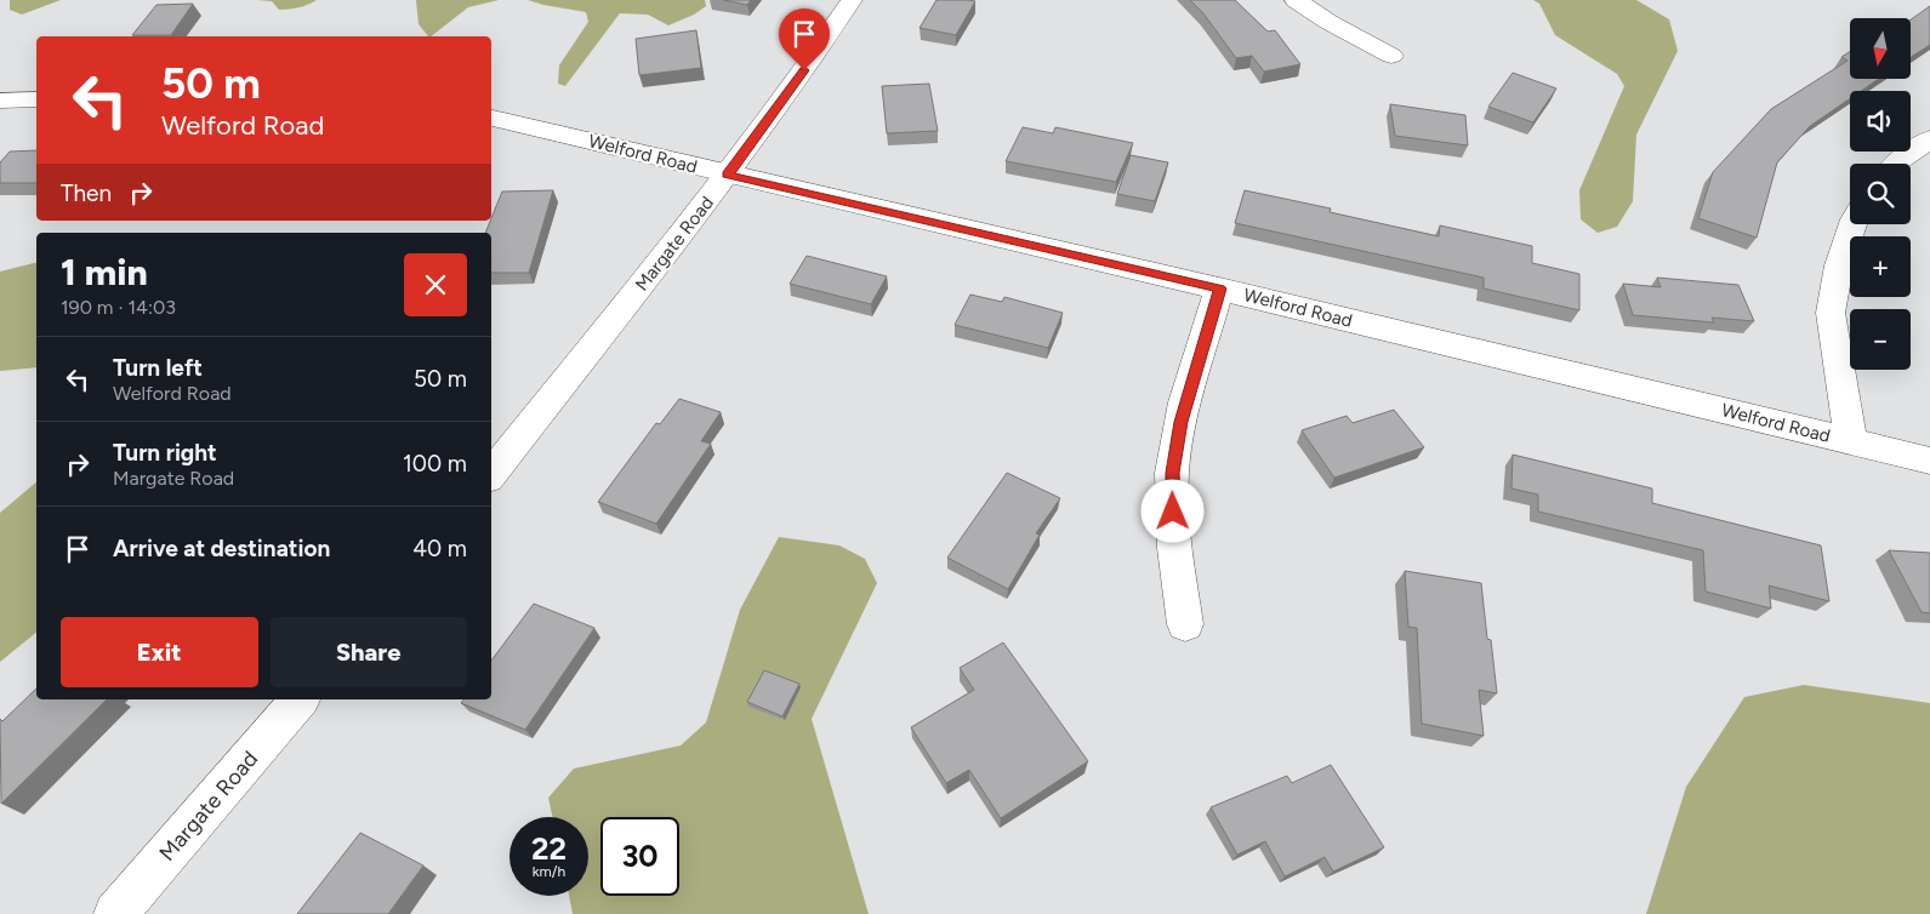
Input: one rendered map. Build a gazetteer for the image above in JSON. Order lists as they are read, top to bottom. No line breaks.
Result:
{"streets":{"street":["Welford Road","Margate Road"]},"crossings":[["Welford Road","Margate Road"]],"north":"bottom","page":{"map_buttons":["+","−"],"turn":["50 m","Welford Road"],"then":"Then","heading":["1 min","190 m · 14:03"],"list":[{"name":"Turn left","note":"Welford Road","value":"50 m"},{"name":"Turn right","note":"Margate Road","value":"100 m"},{"name":"Arrive at destination","value":"40 m"}],"buttons":["Exit","Share"],"speed":"22 km/h","limit":"30"}}
